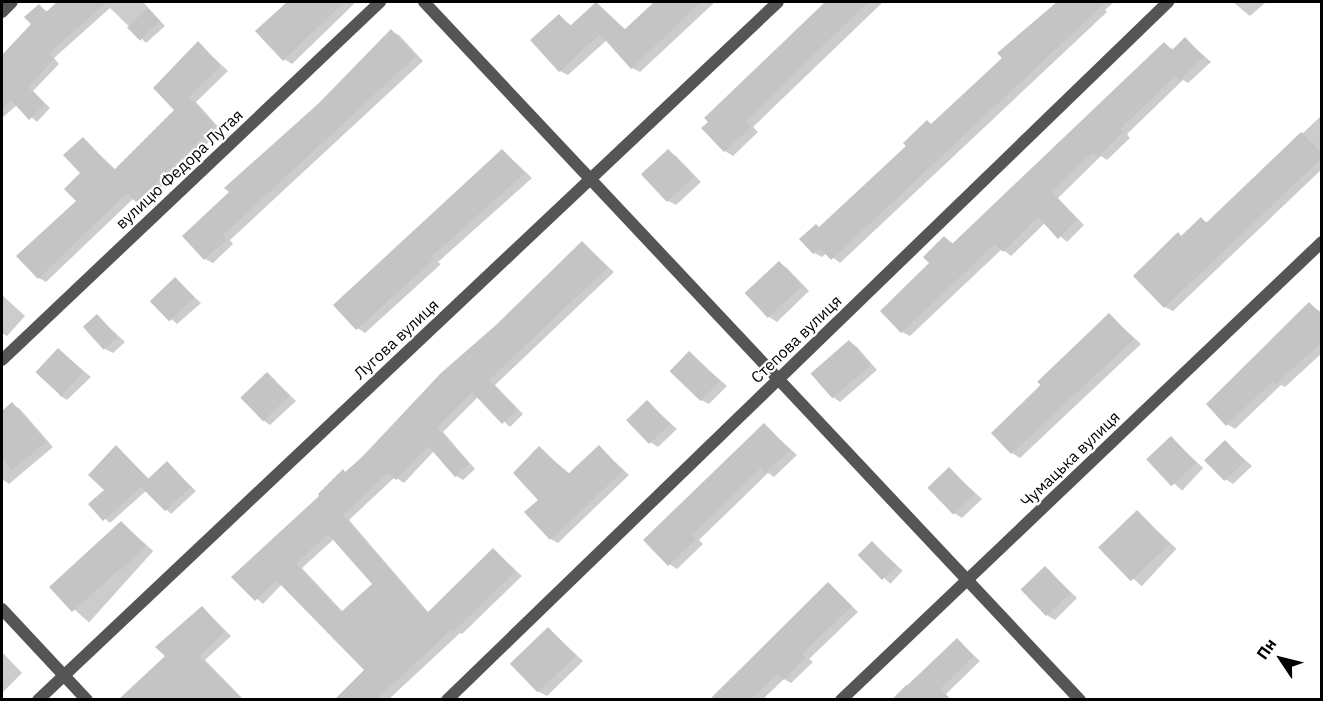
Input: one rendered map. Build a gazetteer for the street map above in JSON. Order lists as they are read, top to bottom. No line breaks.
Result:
{"streets":{"street":["вулицю Федора Лутая","Лугова вулиця","Степова вулиця","Чумацька вулиця"]},"north":"top left"}
